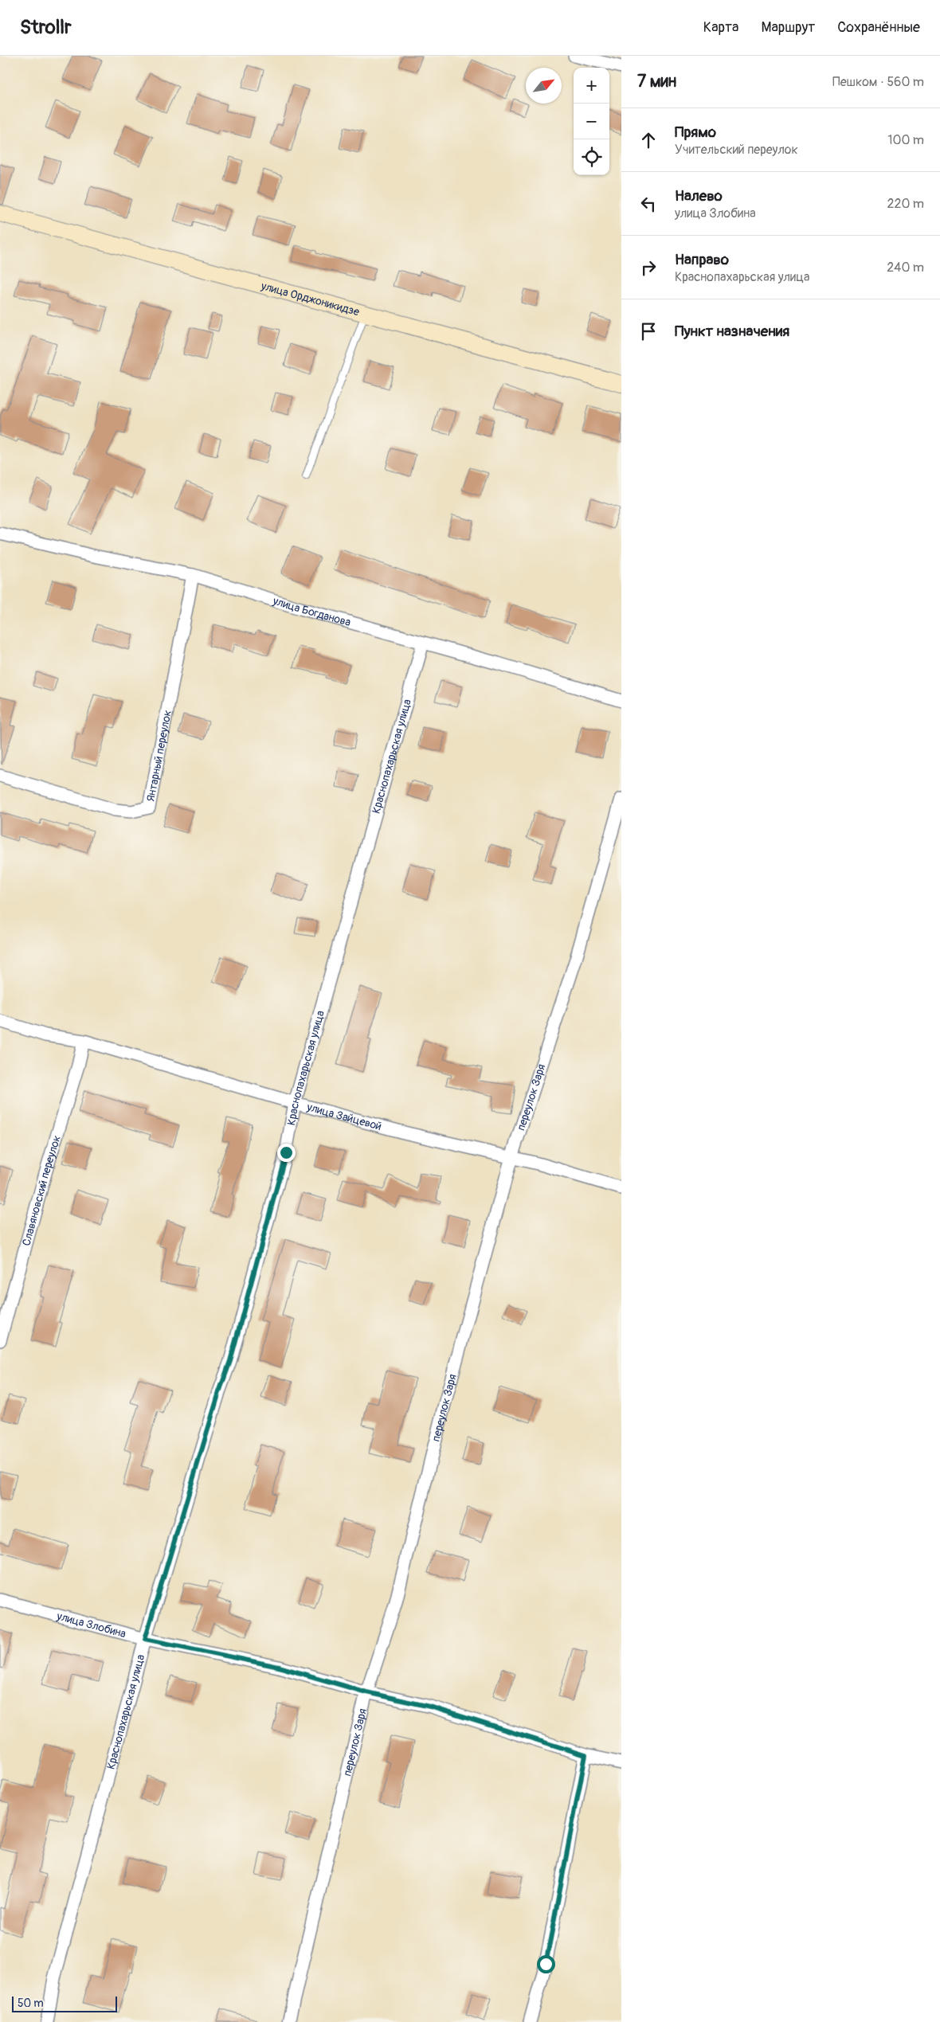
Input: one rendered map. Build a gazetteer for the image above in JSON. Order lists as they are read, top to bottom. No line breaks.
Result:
{"streets":{"street":["улица Орджоникидзе","улица Богданова","Янтарный переулок","Краснопахарьская улица","переулок Заря","улица Зайцевой","Славяновский переулок","улица Злобина"]},"crossings":[["улица Богданова","Янтарный переулок"],["улица Богданова","Краснопахарьская улица"],["Краснопахарьская улица","улица Зайцевой"],["Краснопахарьская улица","улица Злобина"],["переулок Заря","улица Зайцевой"],["переулок Заря","улица Злобина"],["улица Зайцевой","Славяновский переулок"]],"scale_bar":"50 m","north":"top right","page":{"header":"Strollr","nav":["Карта","Маршрут","Сохранённые"],"heading":["7 мин","Пешком · 560 m"],"map_buttons":["+","−"],"list":[["Прямо","Учительский переулок","100 m"],["Налево","улица Злобина","220 m"],["Направо","Краснопахарьская улица","240 m"],"Пункт назначения"],"scale":"50 m"}}
